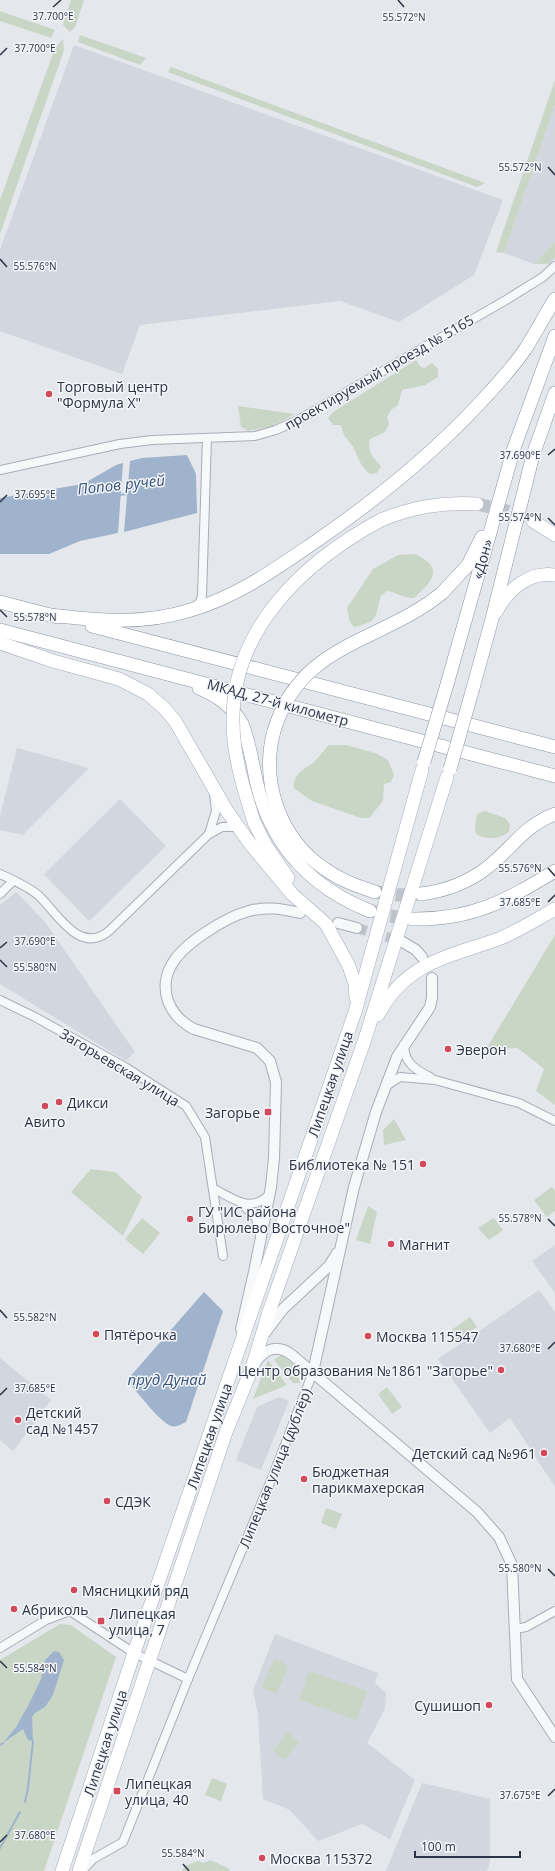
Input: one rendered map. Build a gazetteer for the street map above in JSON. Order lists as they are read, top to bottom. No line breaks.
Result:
{"streets":{"main road":["«Дон»","МКАД, 27-й километр","Липецкая улица"],"street":["проектируемый проезд № 5165","Загорьевская улица","Липецкая улица (дублёр)"]},"crossings":[["«Дон»","Липецкая улица"],["Липецкая улица","Липецкая улица (дублёр)"]],"water":["Попов ручей","пруд Дунай"],"places":{"other":["Торговый центр \"Формула X\"","Эверон","Дикси","Авито","Библиотека № 151","ГУ \"ИС района Бирюлево Восточное\"","Магнит","Пятёрочка","Москва 115547","Центр образования №1861 \"Загорье\"","Детский сад №1457","Детский сад №961","Бюджетная парикмахерская","СДЭК","Мясницкий ряд","Абриколь","Сушишоп","Москва 115372"],"transit":["Загорье","Липецкая улица, 7","Липецкая улица, 40"]},"scale_bar":"100 m","coordinates":["37.700°E","55.572°N","55.576°N","37.690°E","37.695°E","55.574°N","55.578°N","37.685°E","55.580°N","55.582°N","37.680°E","55.584°N","37.675°E"]}
